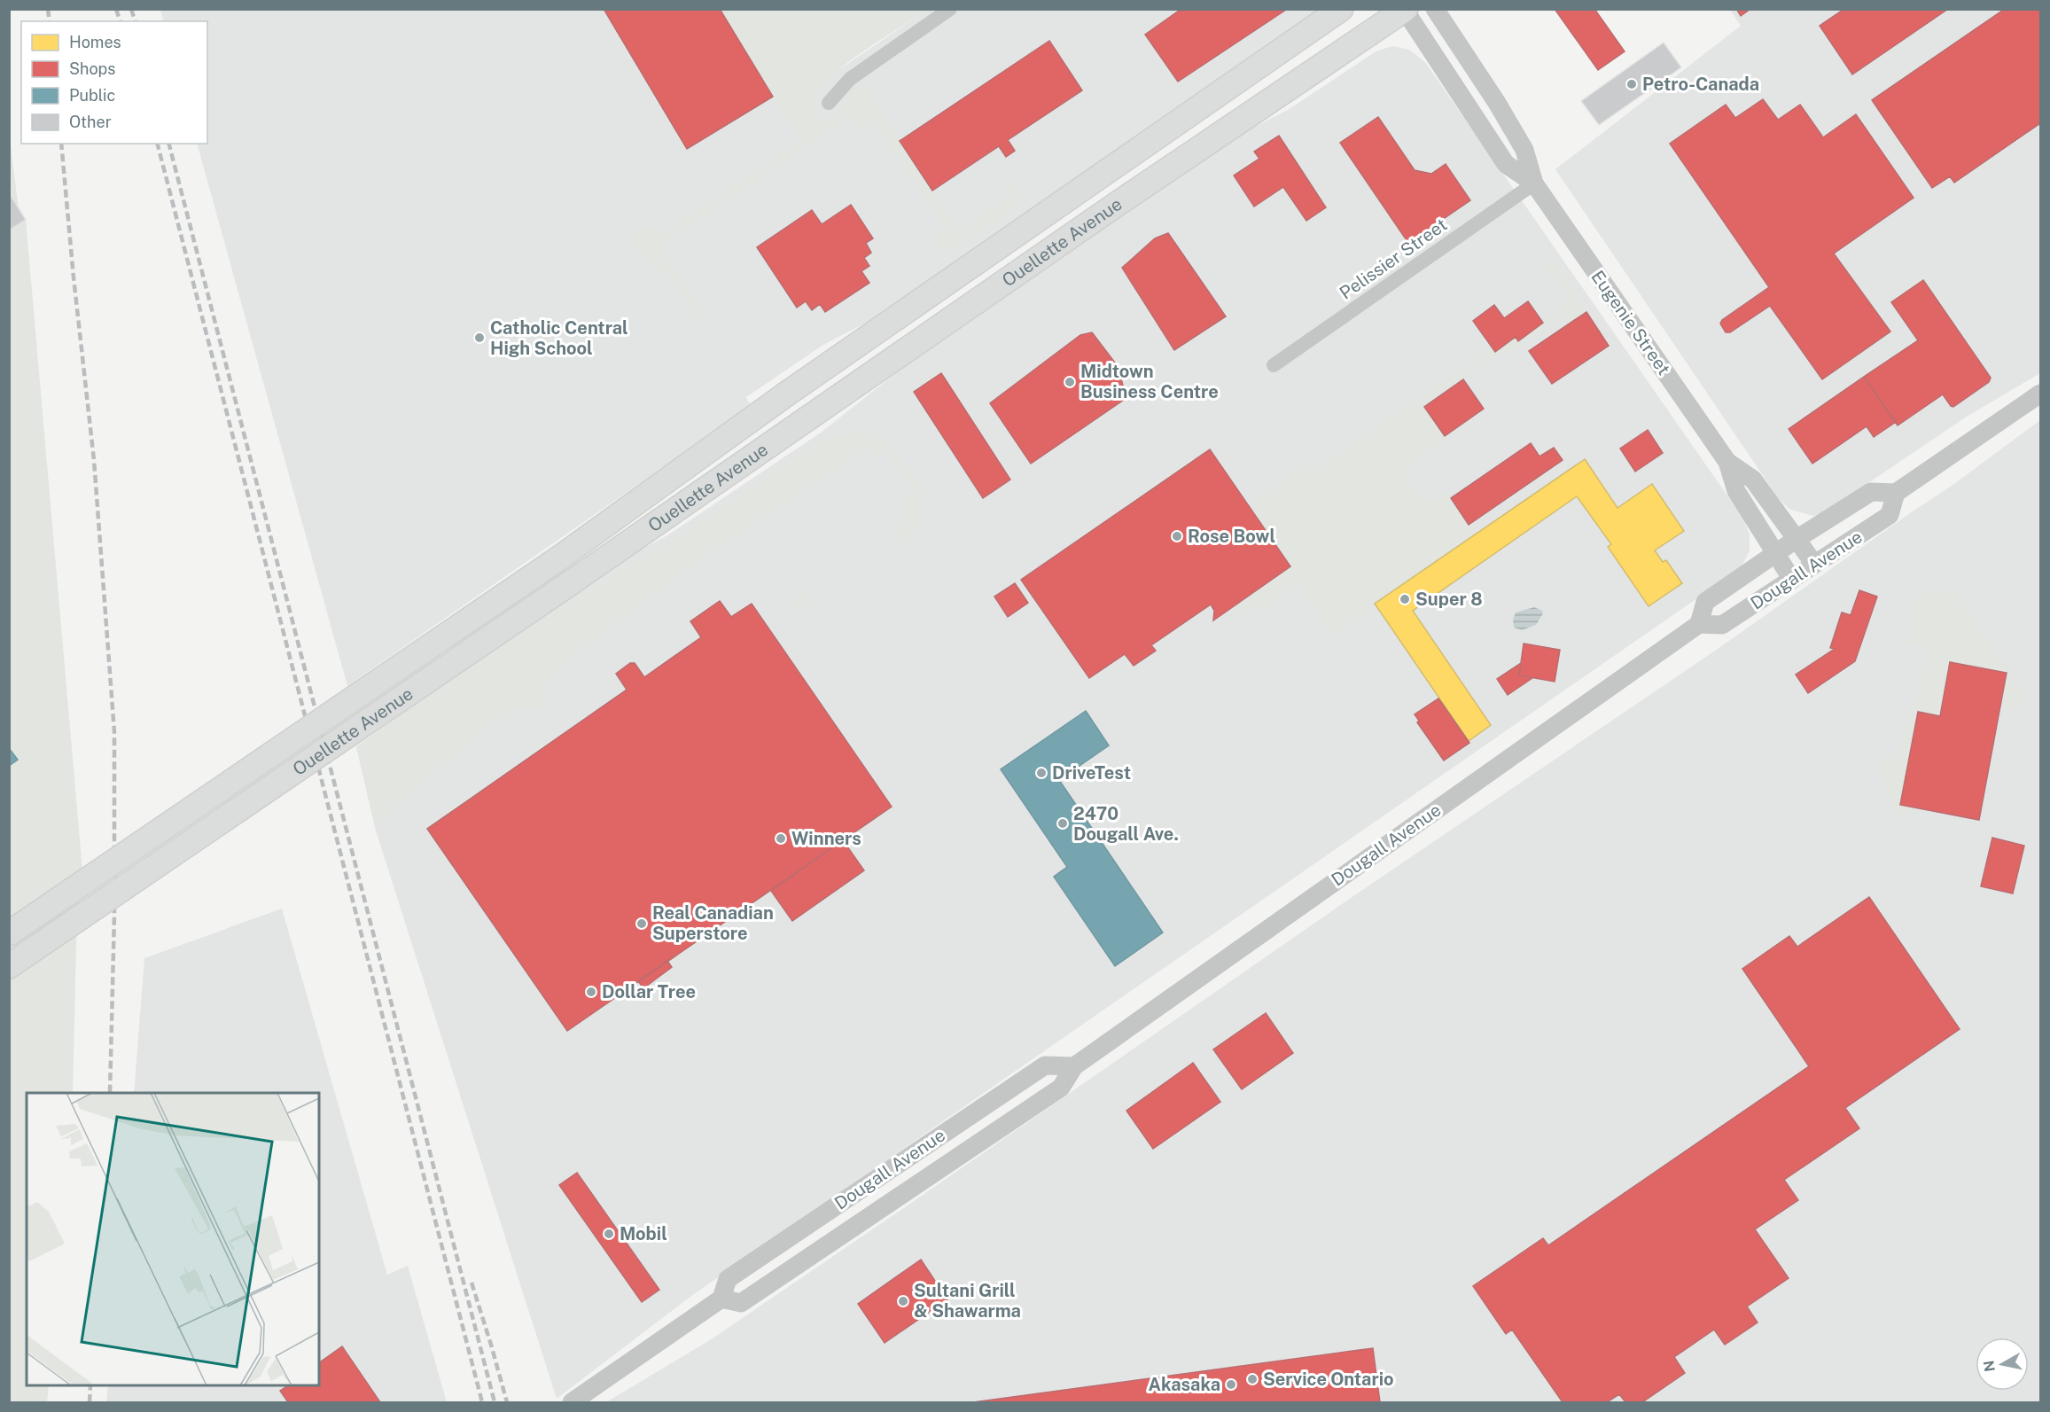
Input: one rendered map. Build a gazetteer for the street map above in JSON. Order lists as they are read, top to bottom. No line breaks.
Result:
{"streets":{"main road":["Ouellette Avenue"],"street":["Pelissier Street","Eugenie Street","Dougall Avenue"]},"crossings":[["Ouellette Avenue","Eugenie Street"],["Pelissier Street","Eugenie Street"],["Eugenie Street","Dougall Avenue"]],"places":["Petro-Canada","Catholic Central High School","Midtown Business Centre","Rose Bowl","Super 8","DriveTest","2470 Dougall Ave.","Winners","Real Canadian Superstore","Dollar Tree","Mobil","Sultani Grill & Shawarma","Service Ontario","Akasaka"],"legend":["Homes","Shops","Public","Other"],"north":"left"}
